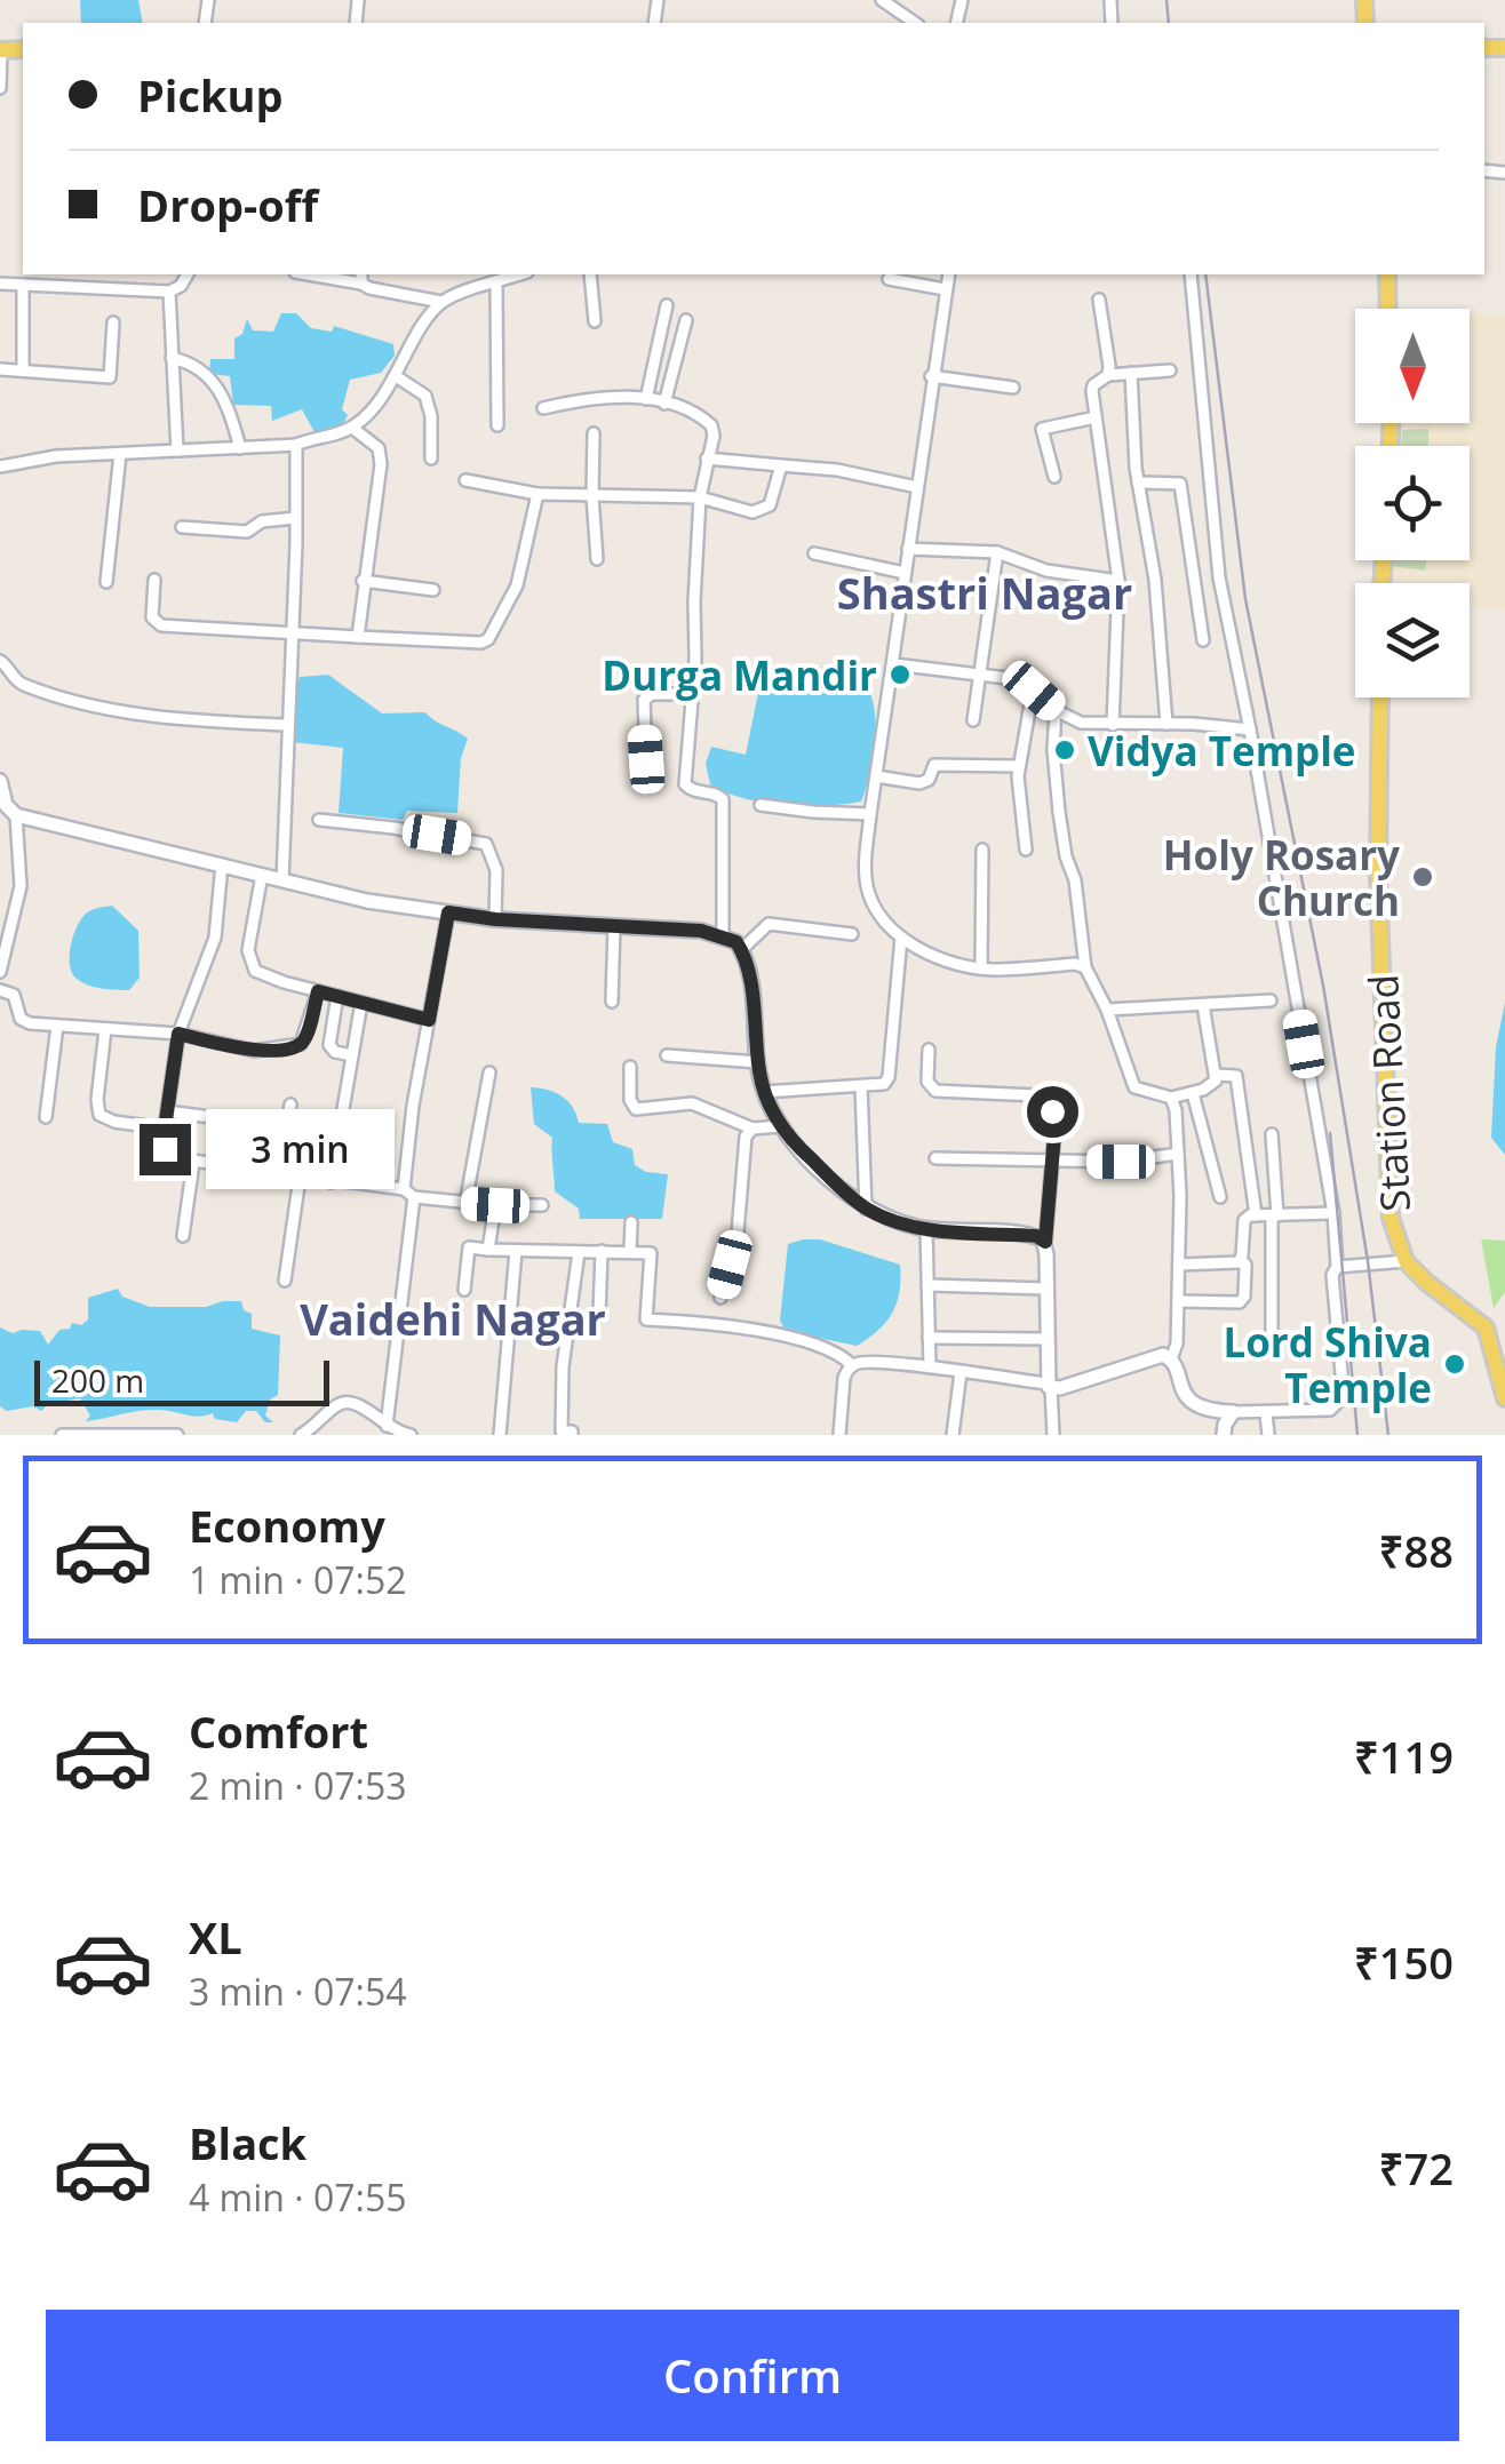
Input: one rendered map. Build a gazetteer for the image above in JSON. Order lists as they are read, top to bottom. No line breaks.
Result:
{"streets":{"main road":["Station Road"]},"districts":["Shastri Nagar","Vaidehi Nagar"],"places":["Durga Mandir","Vidya Temple","Holy Rosary Church","Lord Shiva Temple"],"scale_bar":"200 m","north":"bottom","page":{"banner":["Pickup","Drop-off"],"bubble":"3 min","scale":"200 m","list":[{"name":"Economy","note":"1 min · 07:52","value":"₹88"},{"name":"Comfort","note":"2 min · 07:53","value":"₹119"},{"name":"XL","note":"3 min · 07:54","value":"₹150"},{"name":"Black","note":"4 min · 07:55","value":"₹72"}],"buttons":"Confirm"}}
